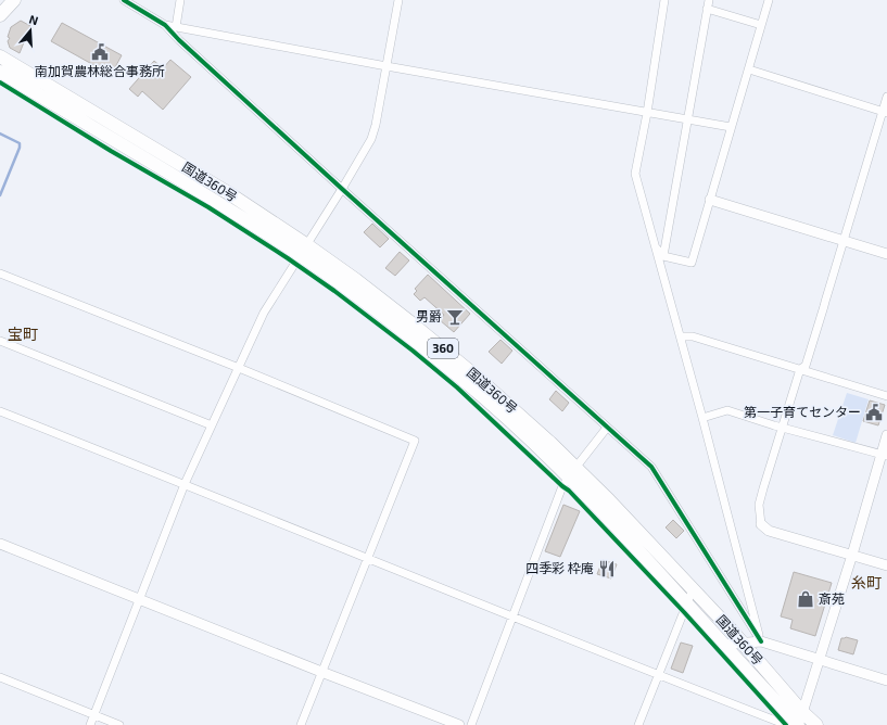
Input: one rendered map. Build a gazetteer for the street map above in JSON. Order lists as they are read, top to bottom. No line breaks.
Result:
{"streets":{"highway":["国道360号","360"]},"districts":["宝町","糸町"],"places":{"public building":["南加賀農林総合事務所","第一子育てセンター"],"bar":["男爵"],"restaurant":["四季彩 枠庵"],"shop":["斎苑"]},"north":"top"}
